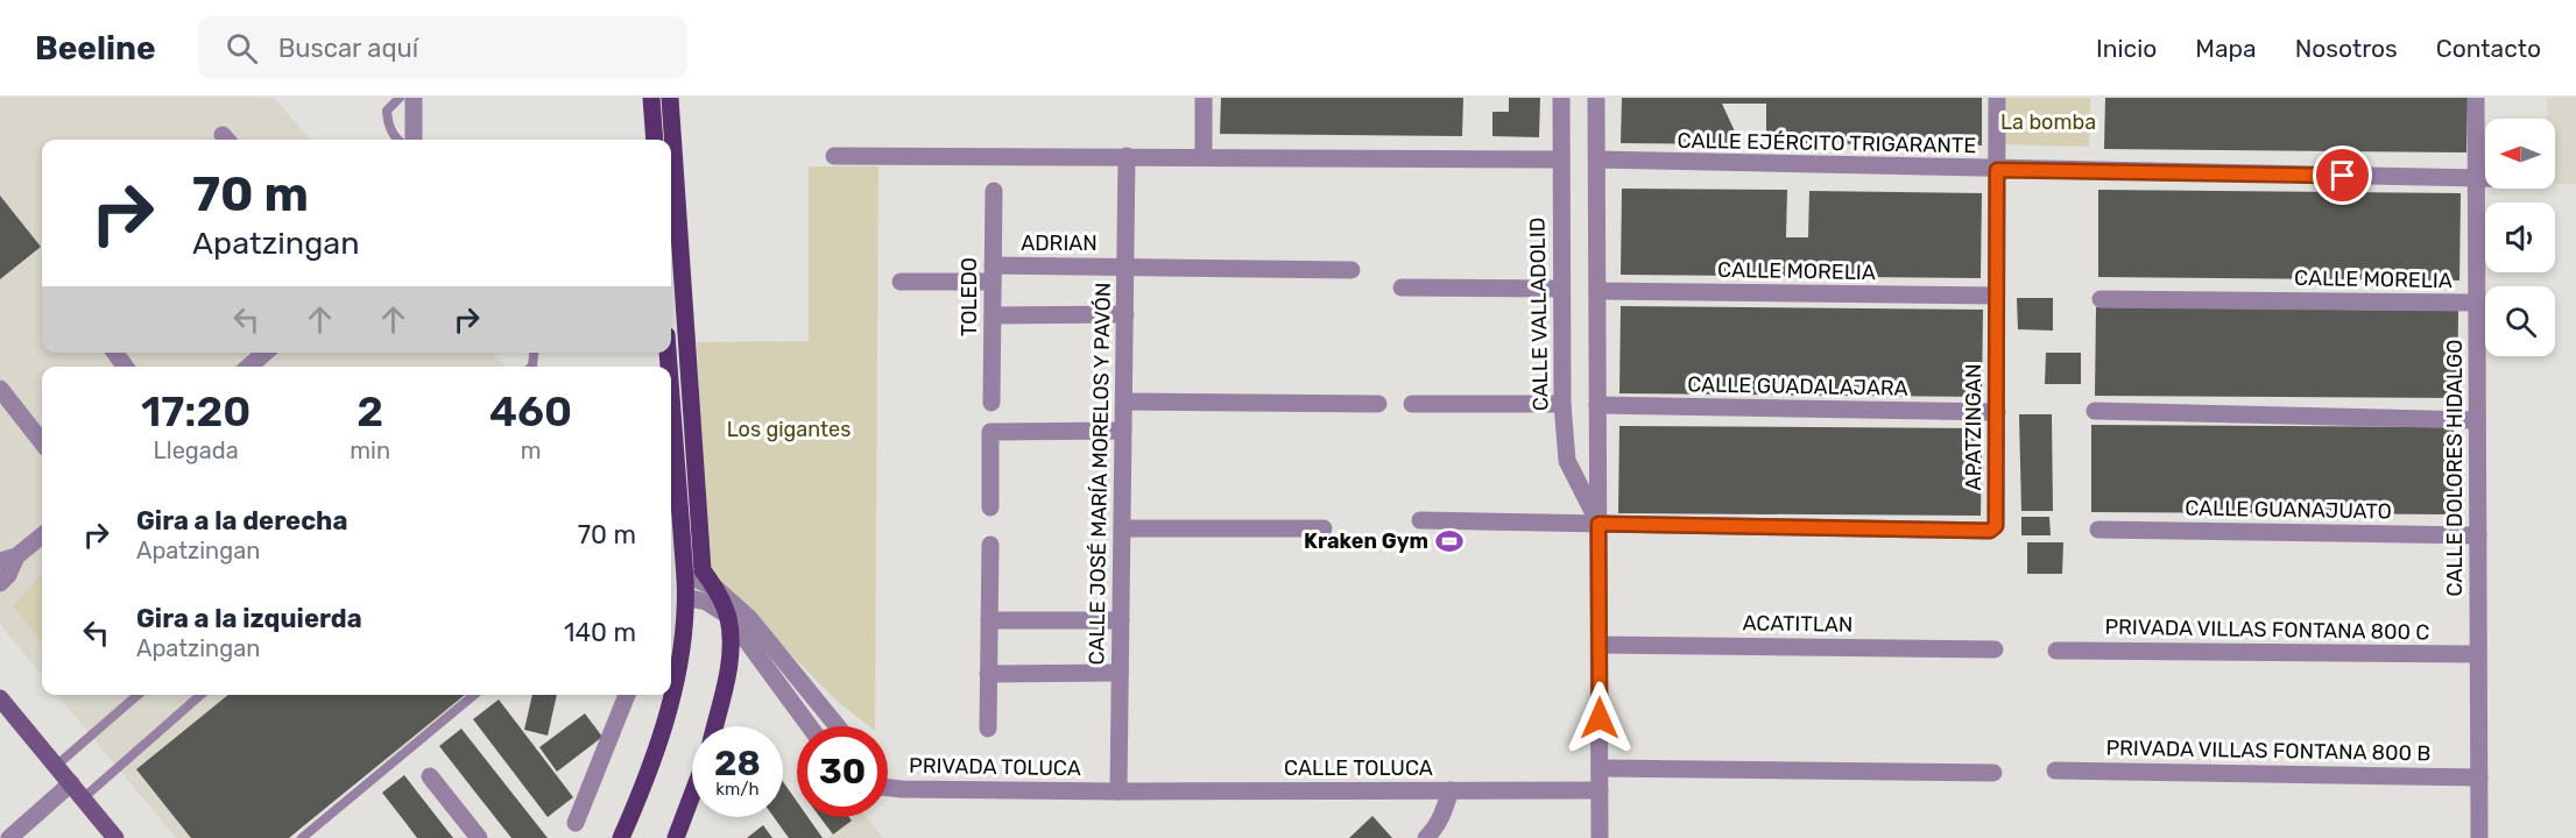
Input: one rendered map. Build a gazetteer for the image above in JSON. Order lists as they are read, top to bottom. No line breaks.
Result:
{"streets":{"street":["CALLE EJÉRCITO TRIGARANTE","ADRIAN","CALLE MORELIA","TOLEDO","CALLE VALLADOLID","CALLE GUADALAJARA","APATZINGAN","CALLE DOLORES HIDALGO","CALLE JOSÉ MARÍA MORELOS Y PAVÓN","CALLE GUANAJUATO","ACATITLAN","PRIVADA VILLAS FONTANA 800 C","PRIVADA VILLAS FONTANA 800 B","PRIVADA TOLUCA","CALLE TOLUCA"]},"crossings":[["CALLE EJÉRCITO TRIGARANTE","CALLE VALLADOLID"],["CALLE EJÉRCITO TRIGARANTE","APATZINGAN"],["CALLE EJÉRCITO TRIGARANTE","CALLE DOLORES HIDALGO"],["ADRIAN","TOLEDO"],["ADRIAN","CALLE JOSÉ MARÍA MORELOS Y PAVÓN"],["CALLE MORELIA","CALLE VALLADOLID"],["CALLE MORELIA","APATZINGAN"],["CALLE MORELIA","CALLE DOLORES HIDALGO"],["CALLE VALLADOLID","CALLE GUADALAJARA"],["CALLE VALLADOLID","APATZINGAN"],["CALLE VALLADOLID","ACATITLAN"],["CALLE VALLADOLID","CALLE TOLUCA"],["CALLE GUADALAJARA","APATZINGAN"],["CALLE DOLORES HIDALGO","CALLE GUANAJUATO"],["CALLE DOLORES HIDALGO","PRIVADA VILLAS FONTANA 800 C"],["CALLE DOLORES HIDALGO","PRIVADA VILLAS FONTANA 800 B"],["CALLE JOSÉ MARÍA MORELOS Y PAVÓN","PRIVADA TOLUCA"],["CALLE JOSÉ MARÍA MORELOS Y PAVÓN","CALLE TOLUCA"],["PRIVADA TOLUCA","CALLE TOLUCA"]],"parks":["La bomba","Los gigantes"],"places":{"sports":["Kraken Gym"]},"north":"left","page":{"header":"Beeline","search":"Buscar aquí","nav":["Inicio","Mapa","Nosotros","Contacto"],"turn":["70 m","Apatzingan"],"eta":["17:20","Llegada","2","min","460","m"],"list":[{"name":"Gira a la derecha","note":"Apatzingan","value":"70 m"},{"name":"Gira a la izquierda","note":"Apatzingan","value":"140 m"}],"speed":"28 km/h","limit":"30"}}
